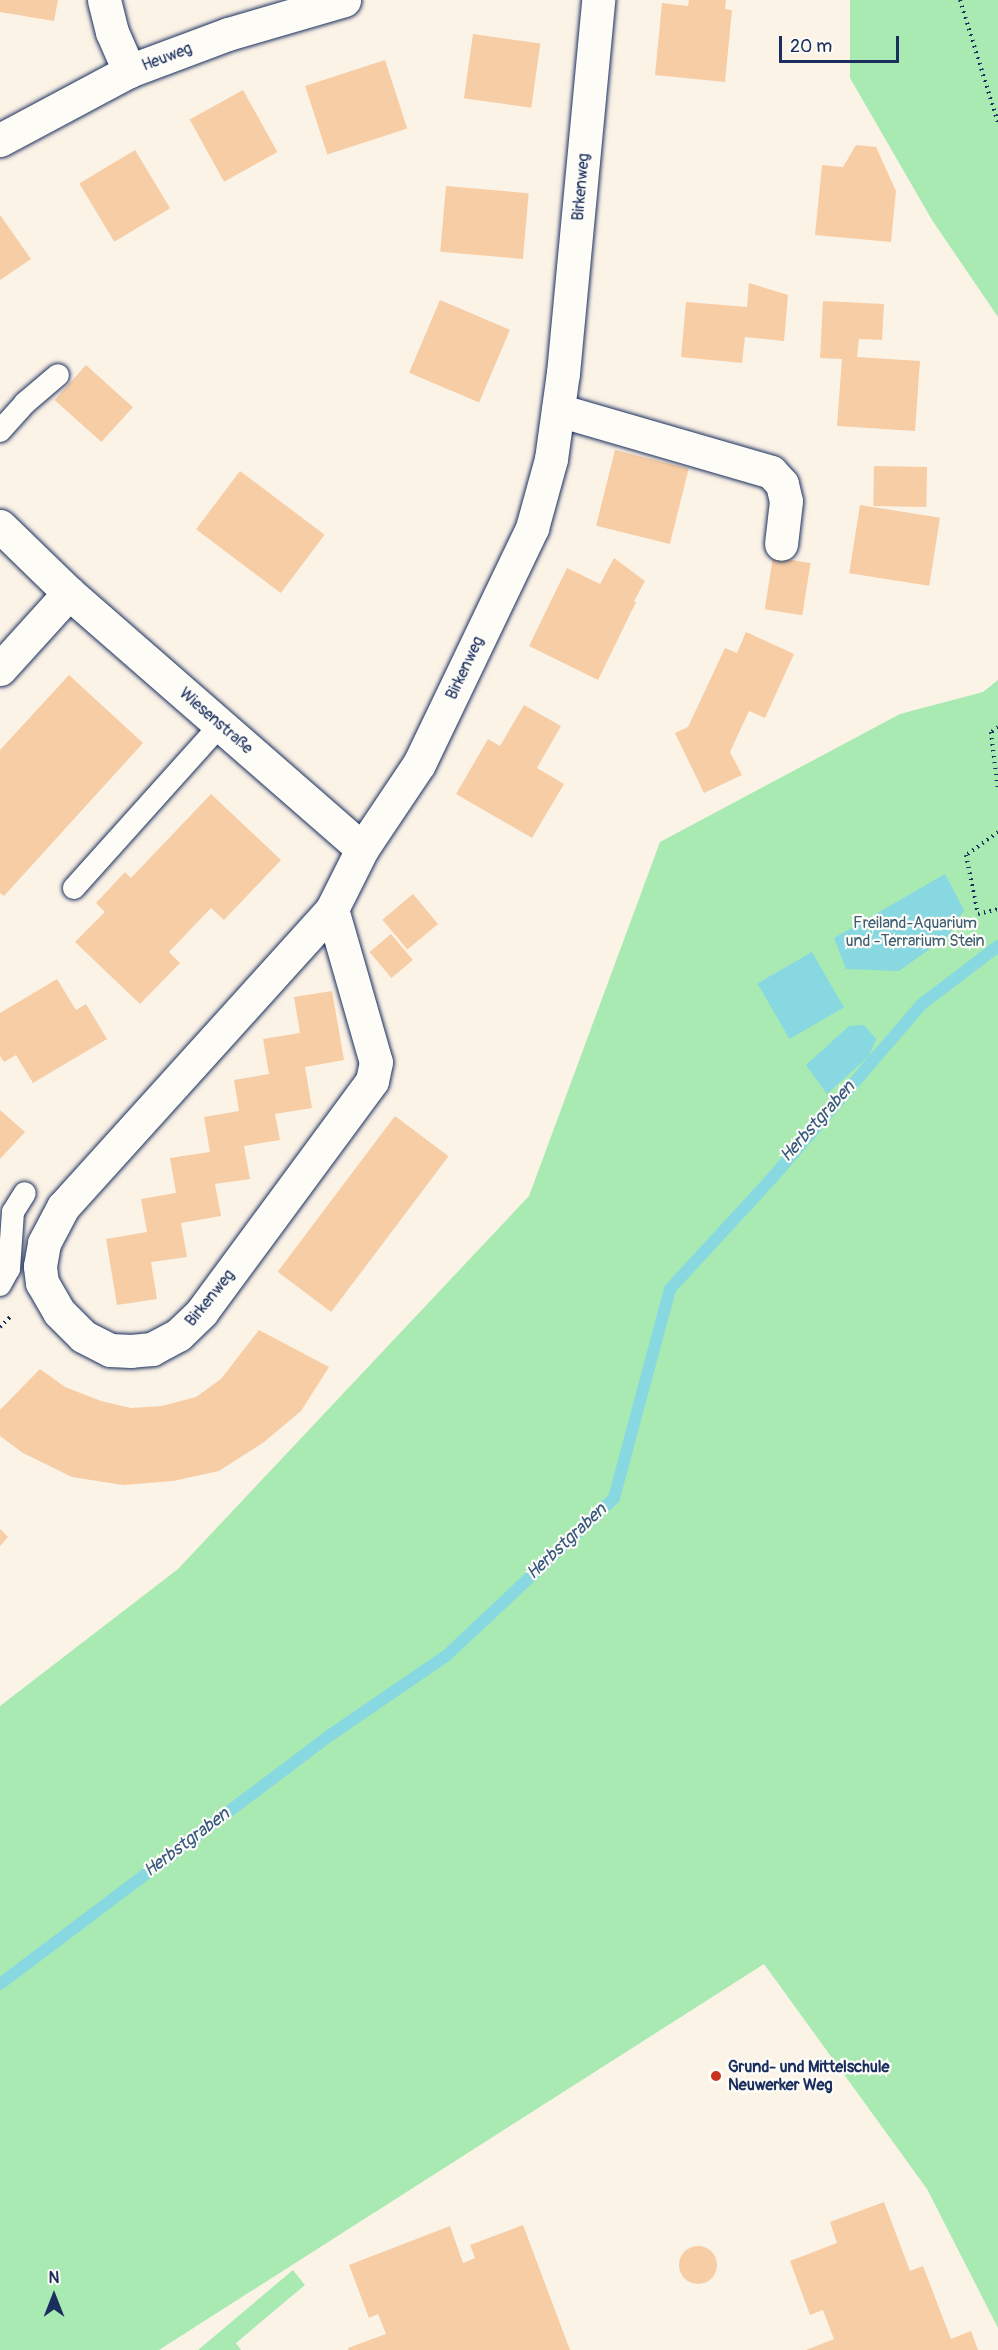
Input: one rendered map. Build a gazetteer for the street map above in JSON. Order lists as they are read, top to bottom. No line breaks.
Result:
{"streets":{"street":["Heuweg","Birkenweg","Wiesenstraße"]},"crossings":[["Birkenweg","Wiesenstraße"]],"water":["Herbstgraben"],"parks":["Freiland-Aquarium und -Terrarium Stein"],"places":["Grund- und Mittelschule Neuwerker Weg"],"scale_bar":"20 m","north":"top"}
